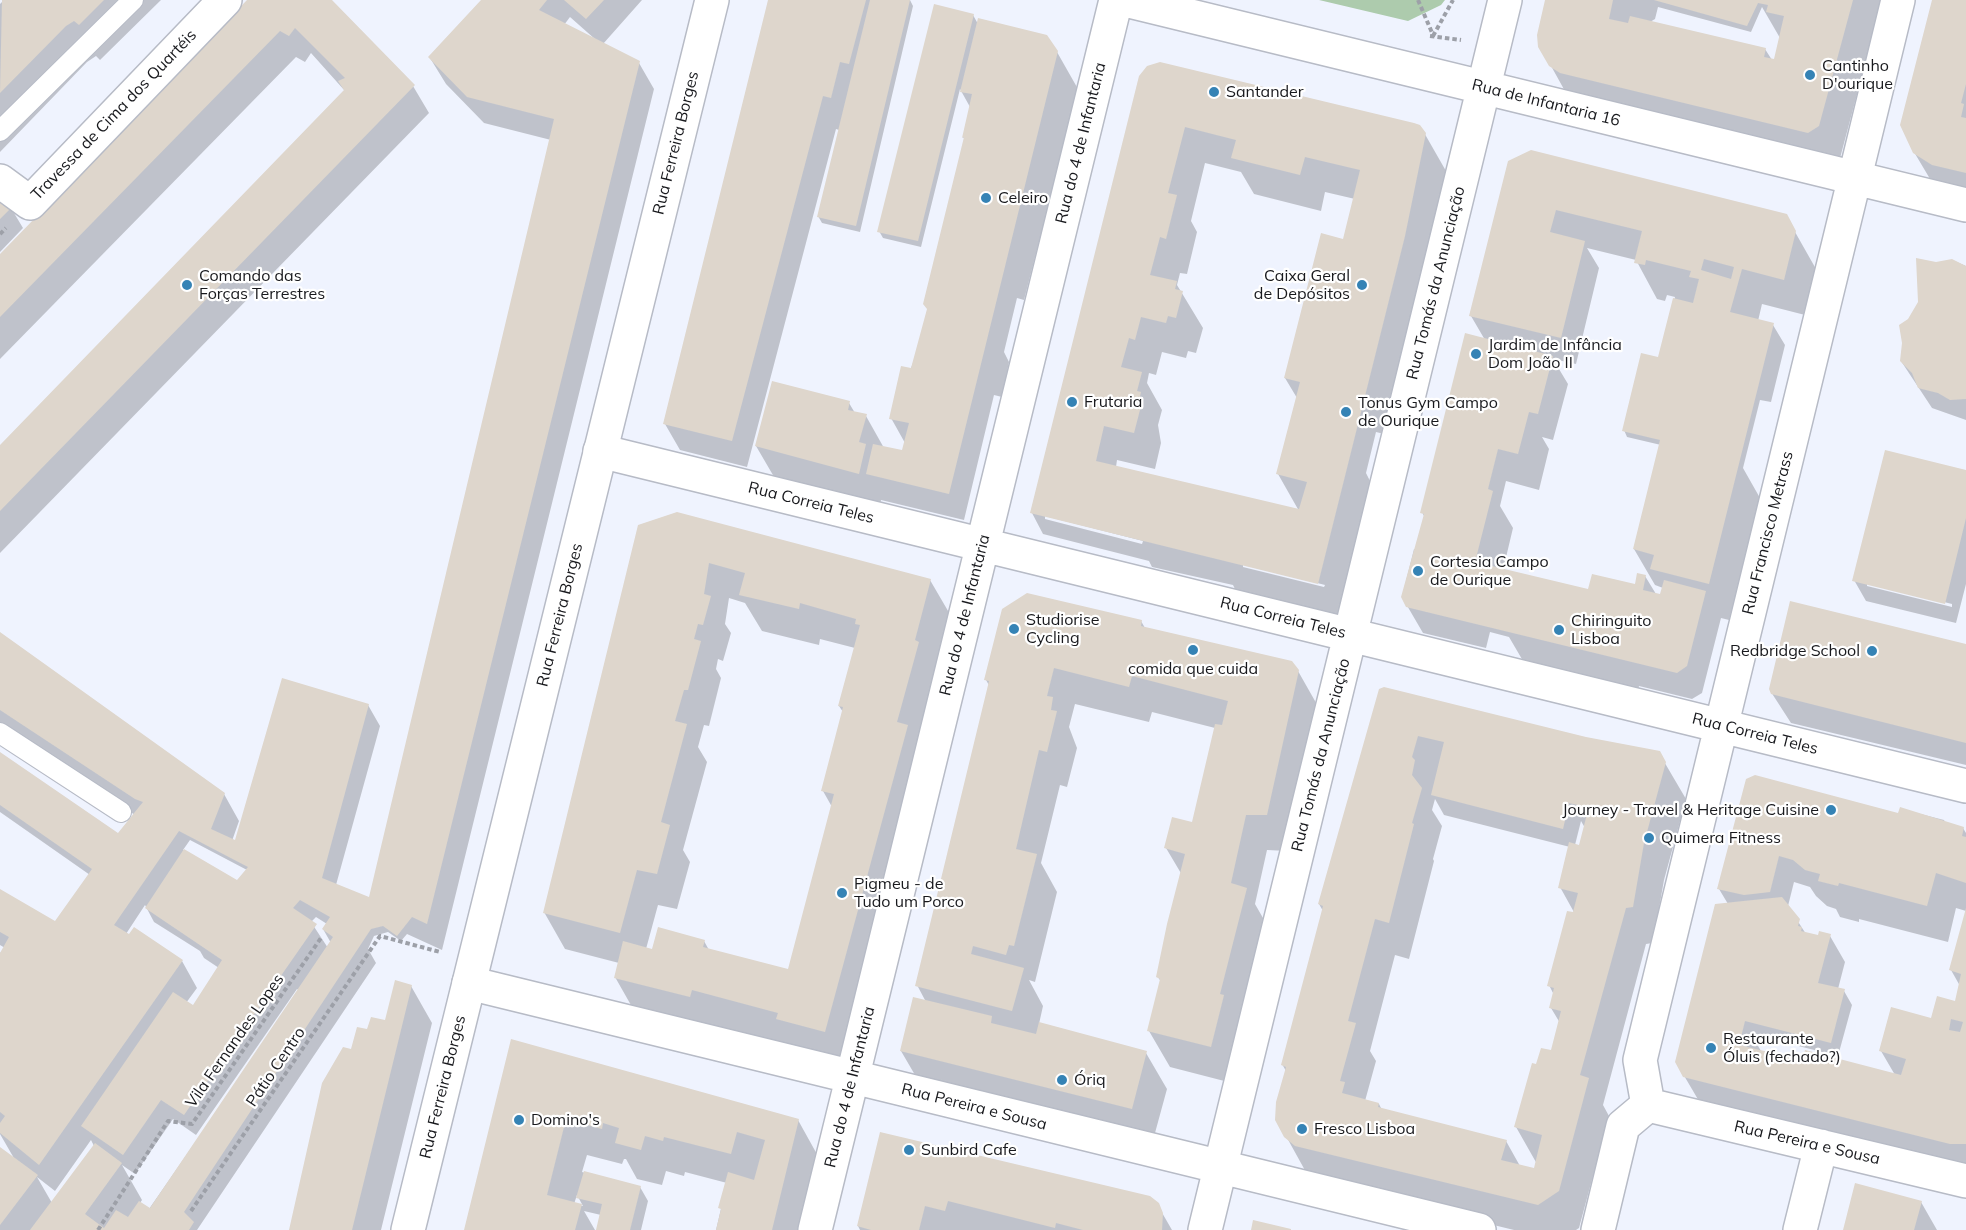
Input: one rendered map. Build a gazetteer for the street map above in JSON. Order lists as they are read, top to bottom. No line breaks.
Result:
{"streets":{"street":["Rua de Infantaria 16","Travessa de Cima dos Quartéis","Rua Ferreira Borges","Rua do 4 de Infantaria","Rua Tomás da Anunciação","Rua Correia Teles","Rua Francisco Metrass","Rua Pereira e Sousa"],"path":["Vila Fernandes Lopes","Pátio Centro"]},"crossings":[["Rua de Infantaria 16","Rua Tomás da Anunciação"],["Rua de Infantaria 16","Rua Francisco Metrass"],["Rua Ferreira Borges","Rua Correia Teles"],["Rua Ferreira Borges","Pátio Centro"],["Rua Ferreira Borges","Rua Pereira e Sousa"],["Rua do 4 de Infantaria","Rua Correia Teles"],["Rua do 4 de Infantaria","Rua Pereira e Sousa"],["Rua Tomás da Anunciação","Rua Correia Teles"],["Rua Tomás da Anunciação","Rua Pereira e Sousa"],["Rua Correia Teles","Rua Francisco Metrass"],["Rua Francisco Metrass","Rua Pereira e Sousa"],["Pátio Centro","Rua Pereira e Sousa"]],"places":["Cantinho D'ourique","Santander","Celeiro","Comando das Forças Terrestres","Caixa Geral de Depósitos","Jardim de Infância Dom João II","Frutaria","Tonus Gym Campo de Ourique","Cortesia Campo de Ourique","Studiorise Cycling","Chiringuito Lisboa","comida que cuida","Redbridge School","Journey - Travel & Heritage Cuisine","Quimera Fitness","Pigmeu - de Tudo um Porco","Restaurante Óluis (fechado?)","Óriq","Domino's","Fresco Lisboa","Sunbird Cafe"]}
